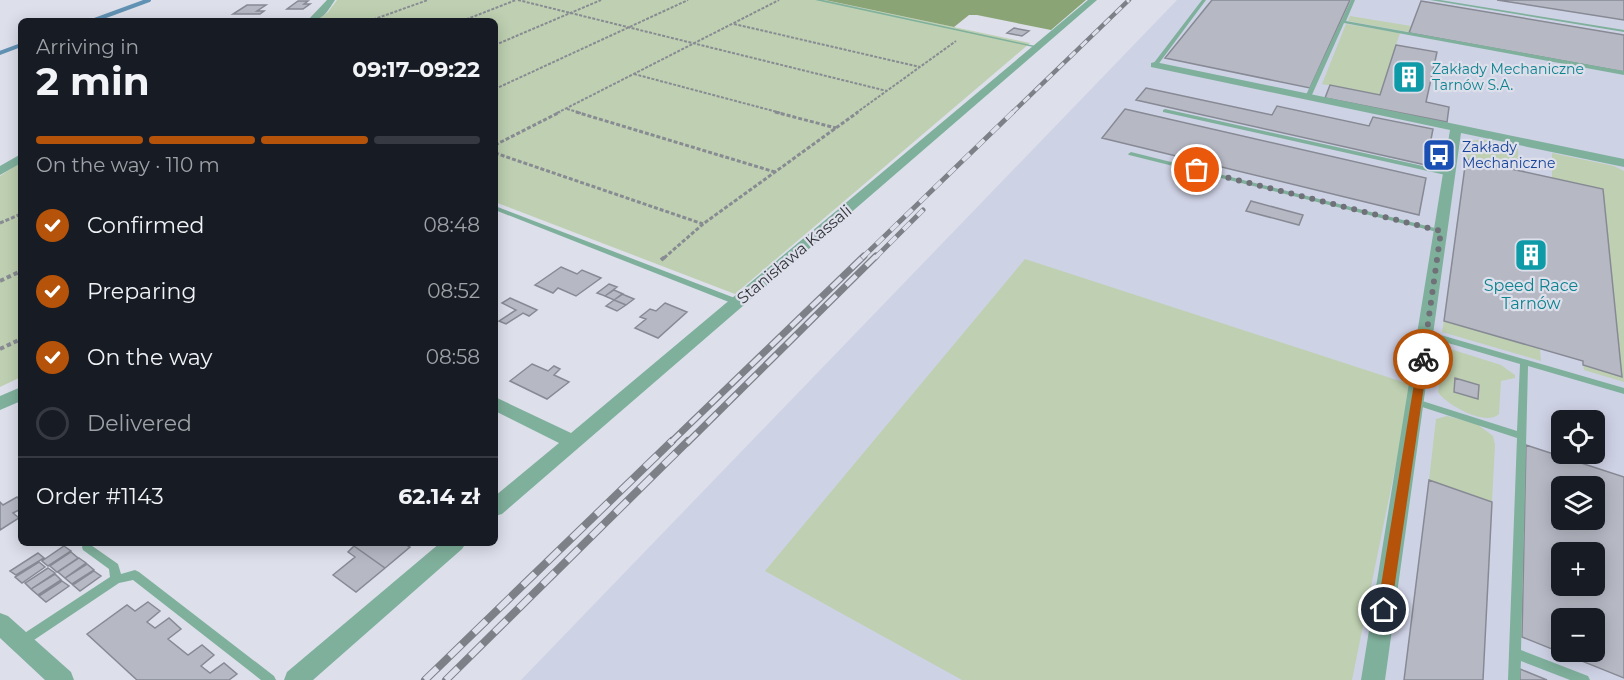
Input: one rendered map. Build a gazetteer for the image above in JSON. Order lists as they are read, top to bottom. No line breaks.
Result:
{"streets":{"street":["Stanisława Kassali"]},"places":{"building":["Zakłady Mechaniczne Tarnów S.A.","Speed Race Tarnów"],"bus stop":["Zakłady Mechaniczne"]},"page":{"heading":["2 min","Arriving in","09:17–09:22"],"panel":["Order #1143","62.14 zł"],"bar":"On the way · 110 m","list":[["Confirmed","08:48"],["Preparing","08:52"],["On the way","08:58"],"Delivered"],"map_buttons":["+","−"]}}
